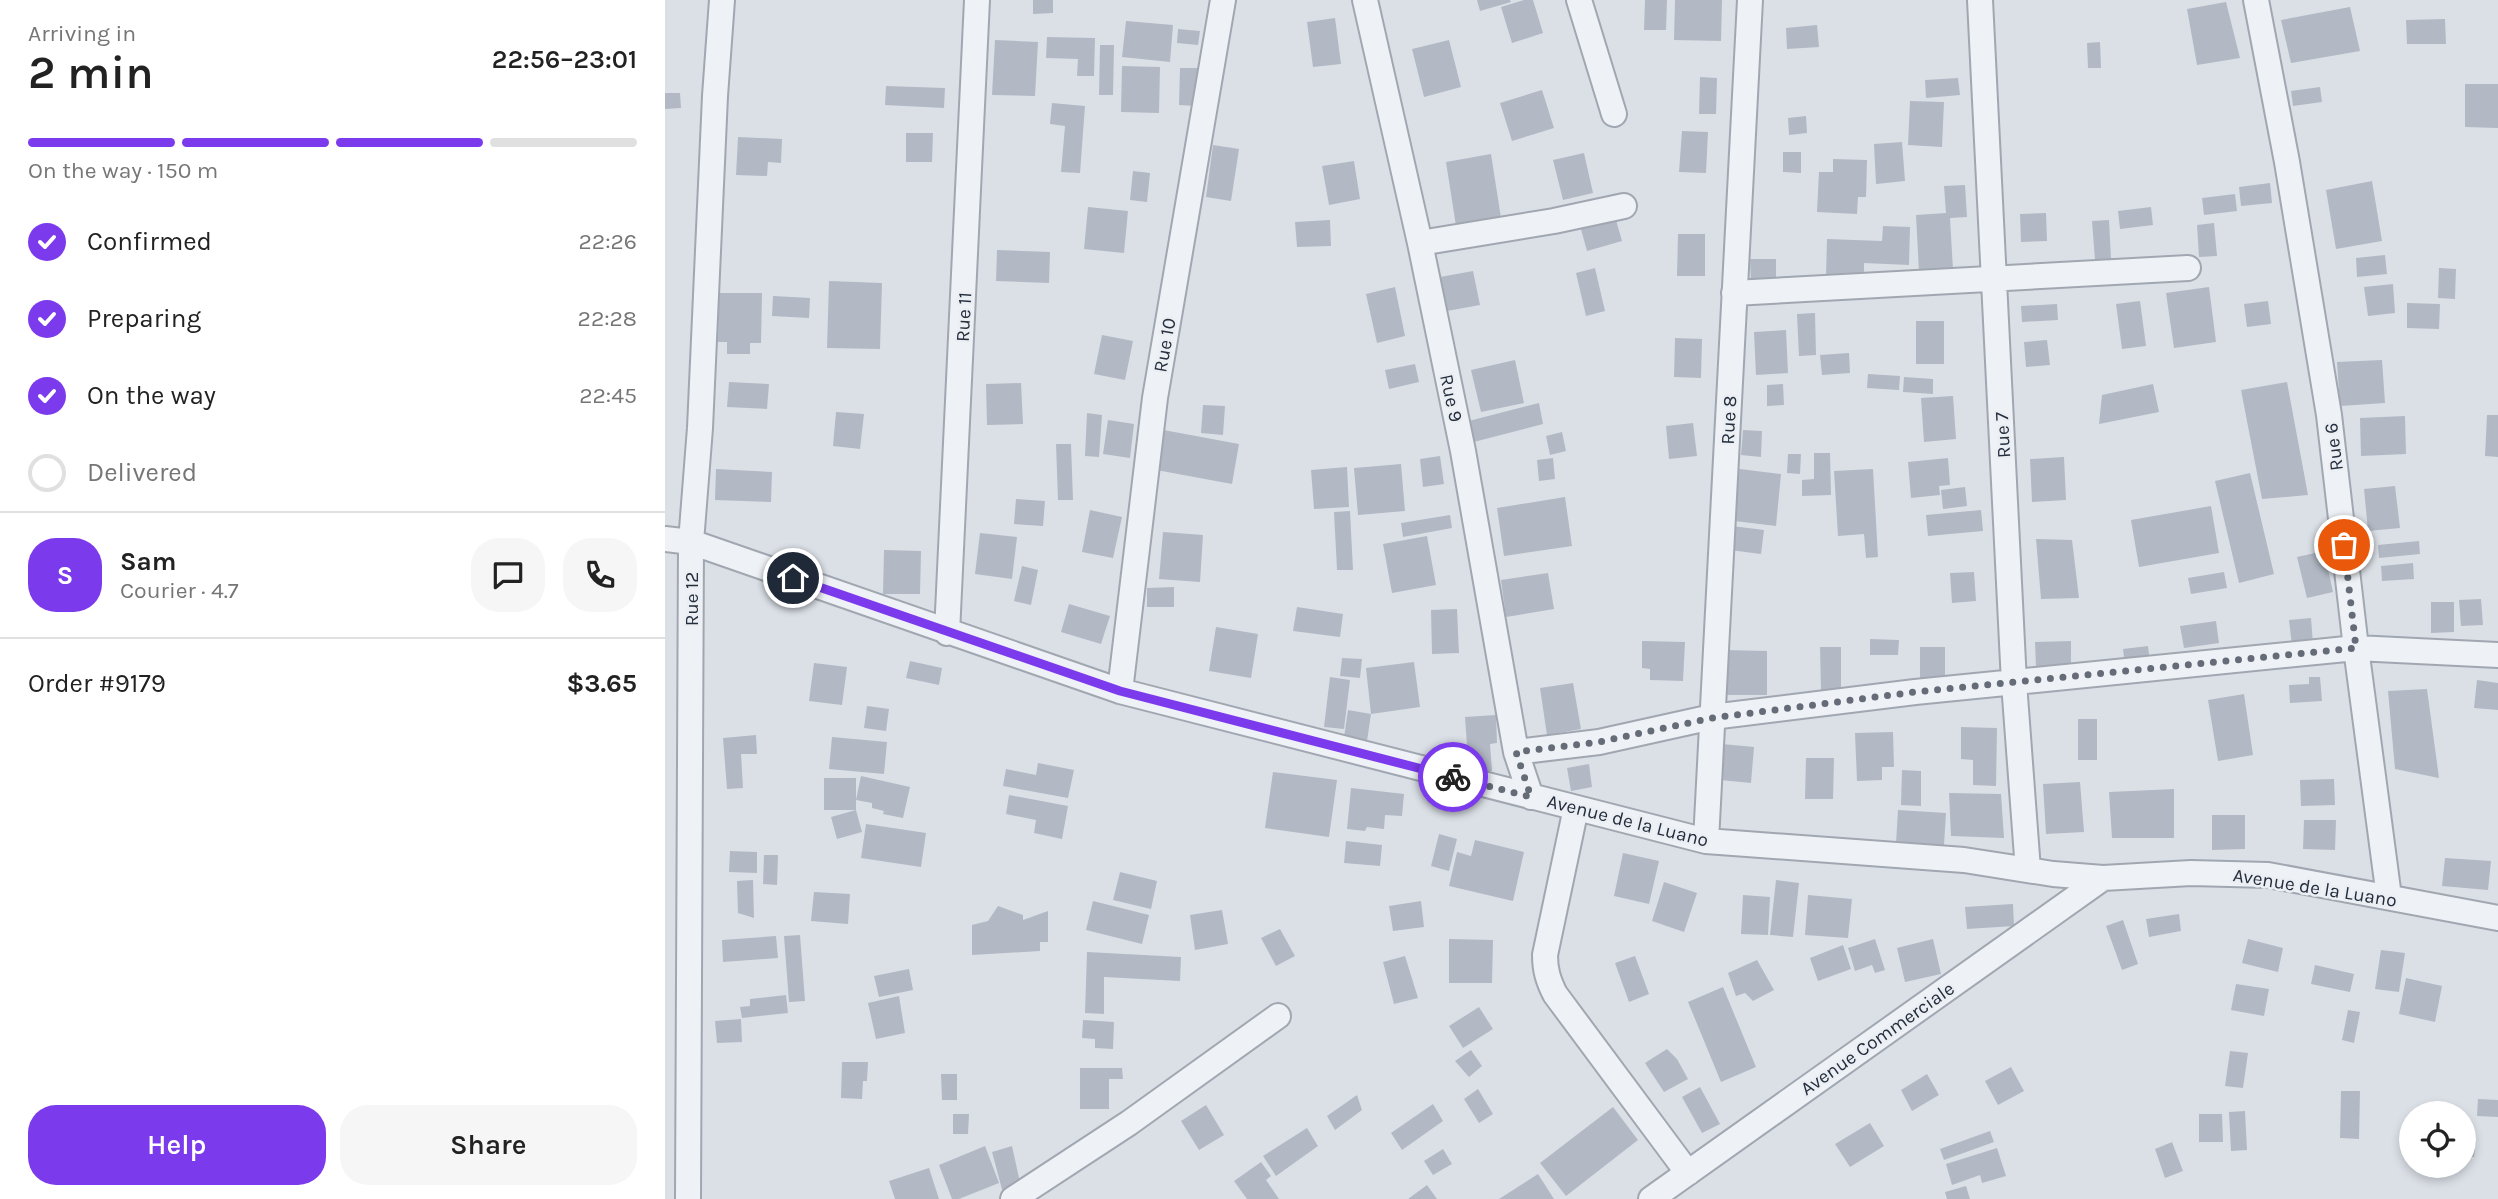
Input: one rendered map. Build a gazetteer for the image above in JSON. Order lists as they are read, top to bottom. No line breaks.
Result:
{"streets":{"street":["Rue 11","Rue 10","Rue 9","Rue 8","Rue 7","Rue 6","Rue 12","Avenue de la Luano","Avenue Commerciale"]},"crossings":[["Rue 11","Avenue de la Luano"],["Rue 10","Avenue de la Luano"],["Rue 9","Avenue de la Luano"],["Rue 8","Avenue de la Luano"],["Rue 7","Avenue de la Luano"],["Rue 6","Avenue de la Luano"],["Rue 12","Avenue de la Luano"],["Avenue de la Luano","Avenue Commerciale"]],"page":{"heading":["2 min","Arriving in","22:56–23:01"],"panel":["Sam","Courier · 4.7","Order #9179","$3.65"],"bar":"On the way · 150 m","list":[["Confirmed","22:26"],["Preparing","22:28"],["On the way","22:45"],"Delivered"],"round":"S","buttons":["Help","Share"]}}
